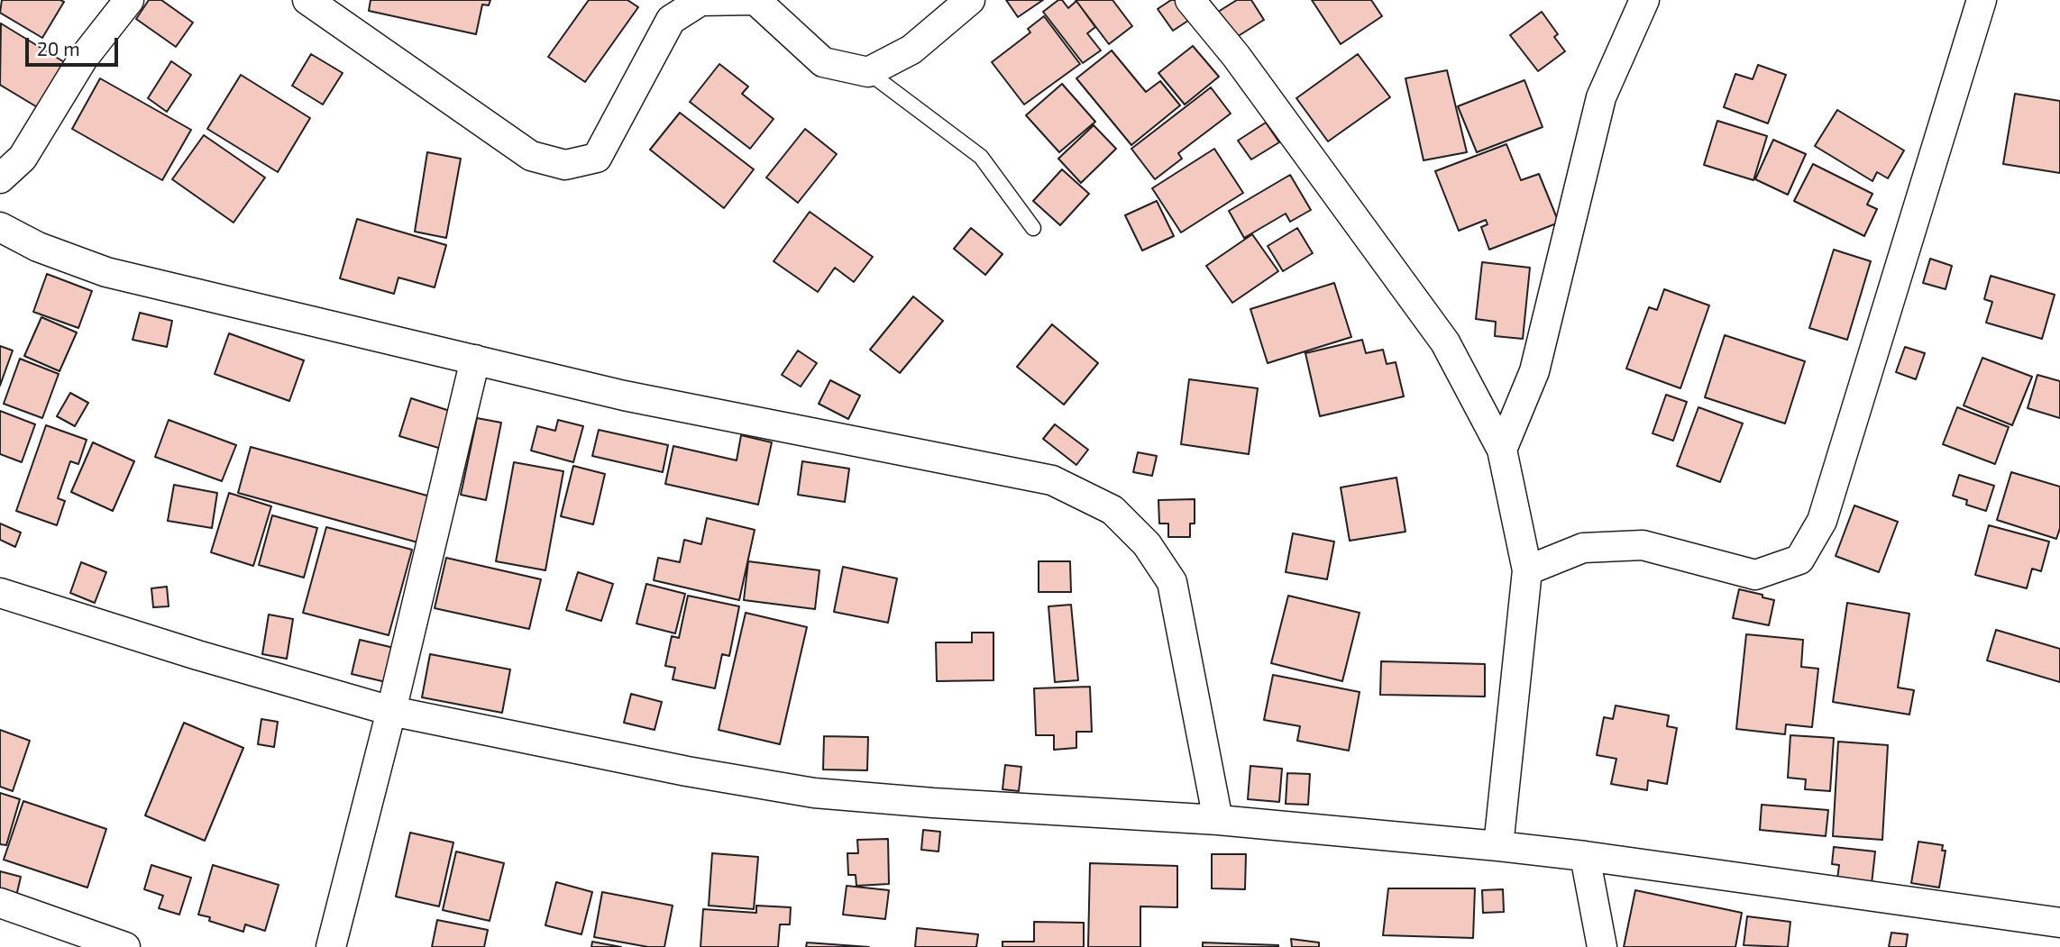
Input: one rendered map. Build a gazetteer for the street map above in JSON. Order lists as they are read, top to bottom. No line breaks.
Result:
{"scale_bar":"20 m"}
